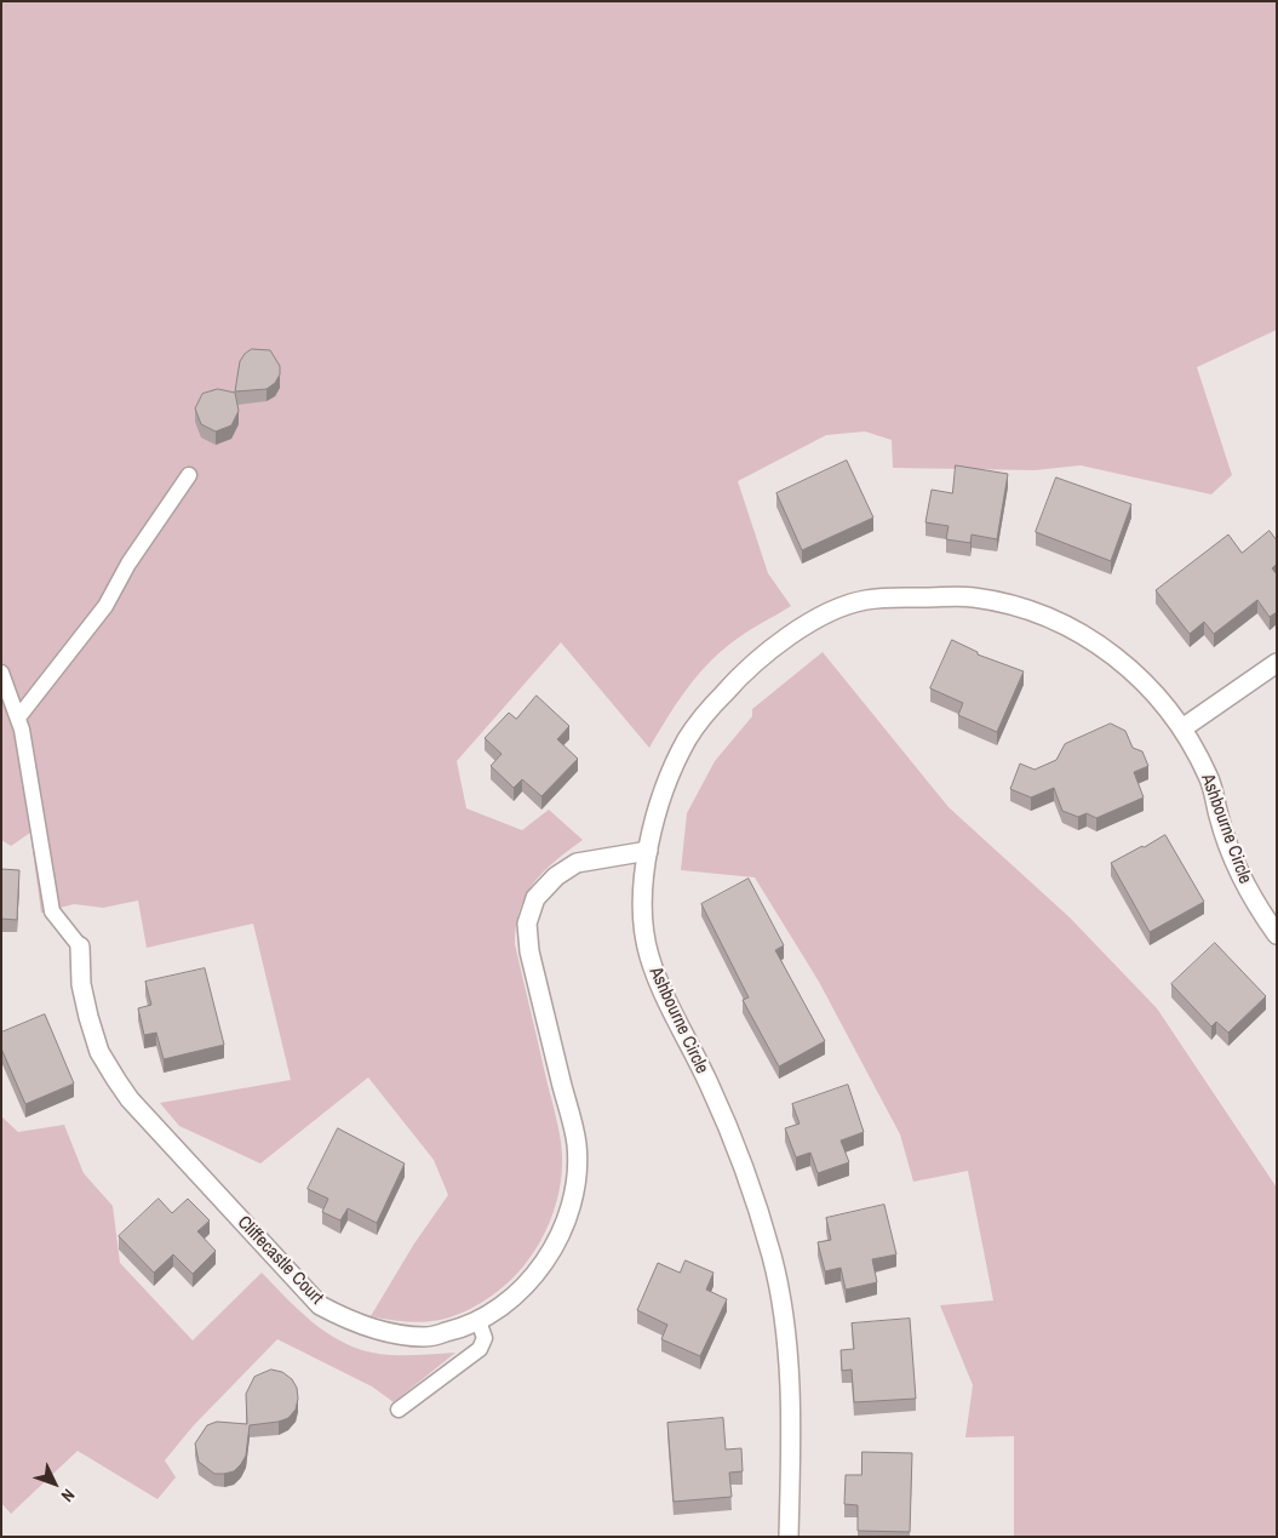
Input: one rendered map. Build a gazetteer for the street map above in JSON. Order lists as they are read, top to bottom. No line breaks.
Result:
{"streets":{"street":["Ashbourne Circle","Cliffecastle Court"]},"crossings":[["Ashbourne Circle","Cliffecastle Court"]],"north":"bottom right"}
